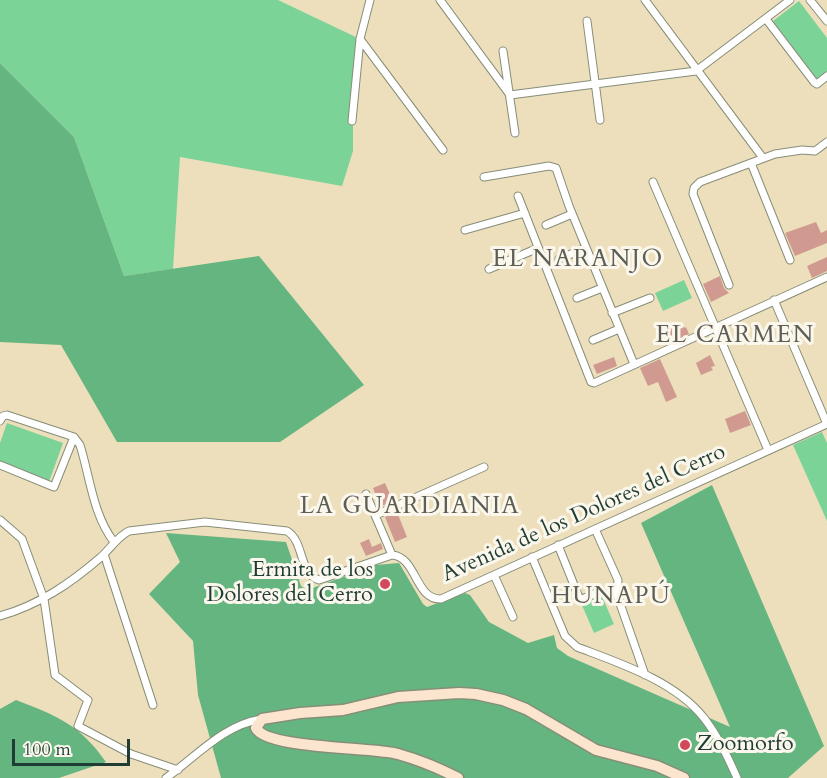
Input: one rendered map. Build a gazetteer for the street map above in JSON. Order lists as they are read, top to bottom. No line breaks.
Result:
{"streets":{"street":["Avenida de los Dolores del Cerro"]},"districts":["EL NARANJO","EL CARMEN","LA GUARDIANIA","HUNAPÚ"],"places":["Ermita de los Dolores del Cerro","Zoomorfo"],"scale_bar":"100 m"}
